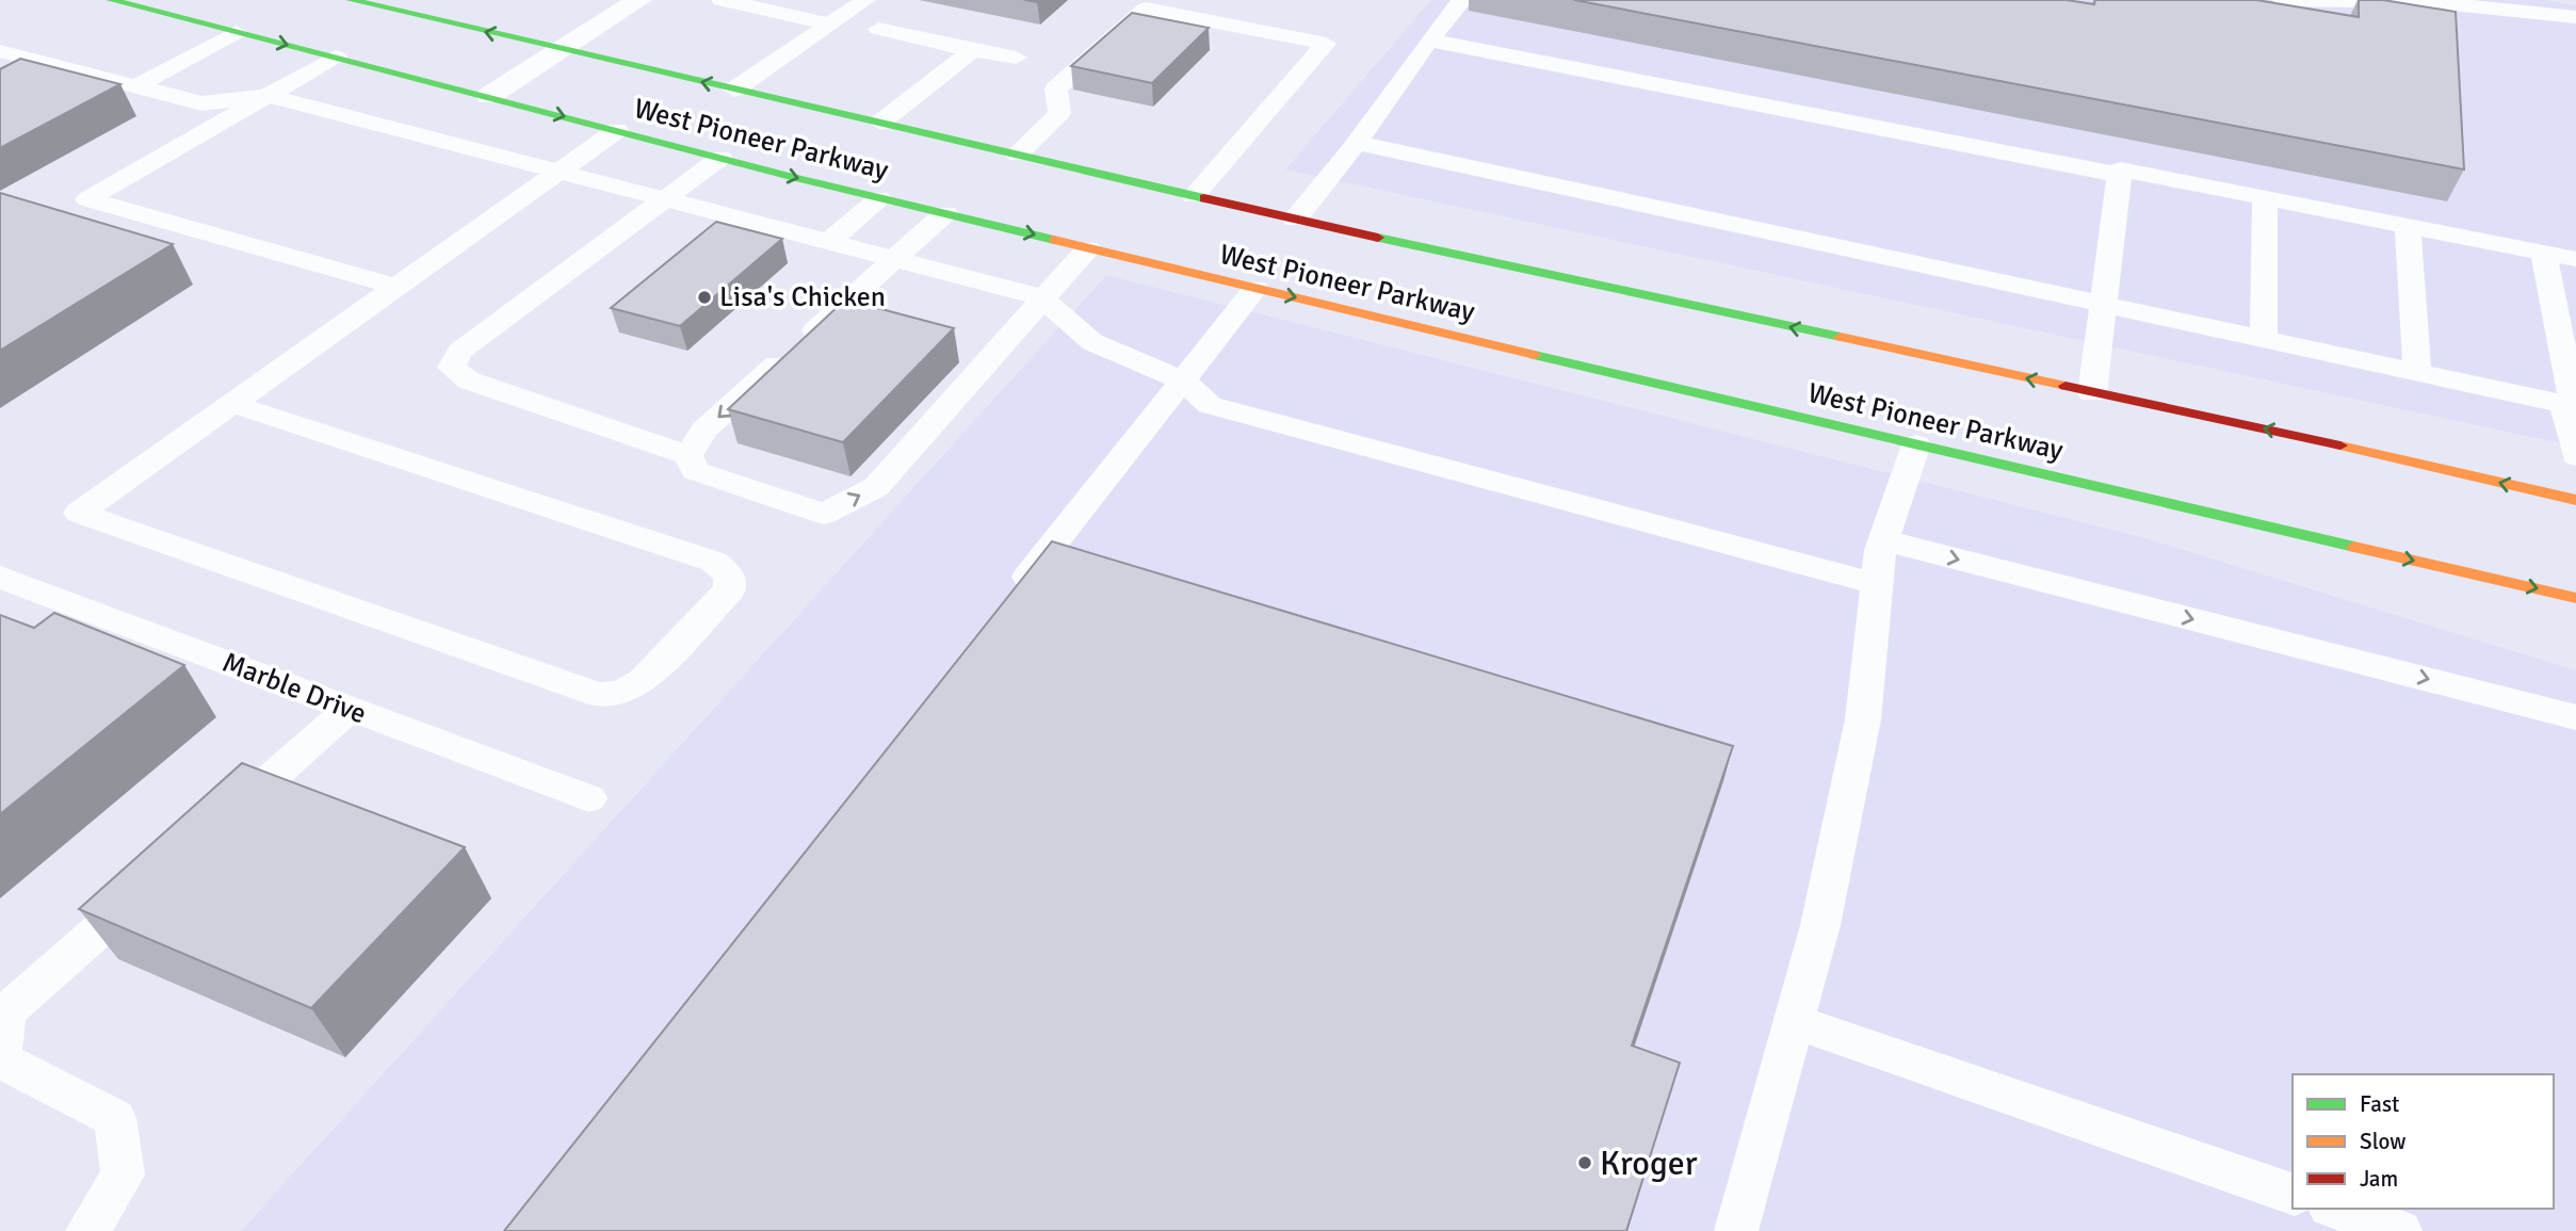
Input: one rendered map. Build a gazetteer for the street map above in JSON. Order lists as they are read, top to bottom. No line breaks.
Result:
{"streets":{"main road":["West Pioneer Parkway"],"lane":["Marble Drive"]},"places":["Lisa's Chicken","Kroger"],"legend":["Fast","Slow","Jam"]}
